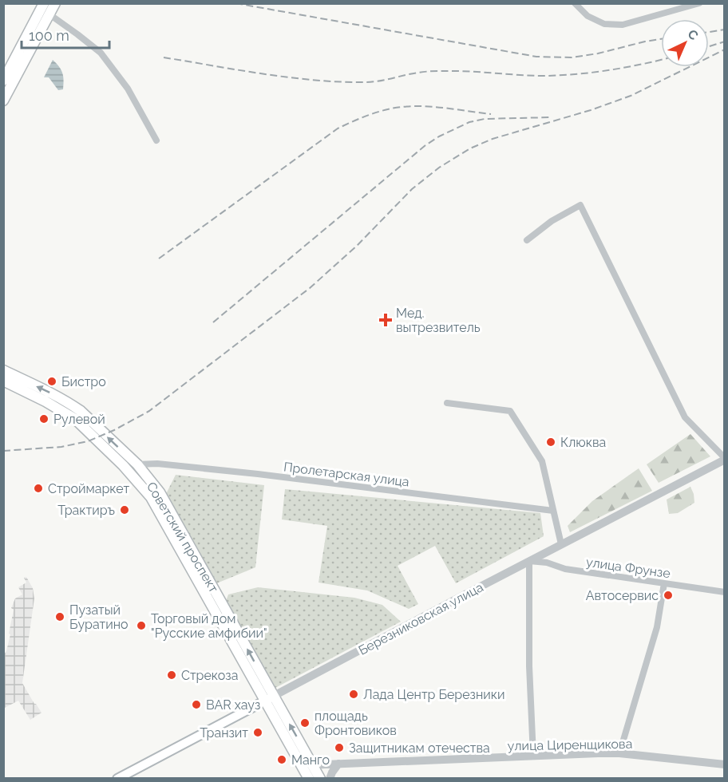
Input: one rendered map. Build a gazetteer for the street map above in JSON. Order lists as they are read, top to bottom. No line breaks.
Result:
{"streets":{"main road":["Советский проспект","Березниковская улица"],"street":["Пролетарская улица","улица Фрунзе","улица Циренщикова"]},"crossings":[["Пролетарская улица","Советский проспект"],["Советский проспект","Березниковская улица"],["Советский проспект","улица Циренщикова"],["улица Фрунзе","Березниковская улица"]],"places":{"health":["Мед. вытрезвитель"],"other":["Бистро","Рулевой","Клюква","Строймаркет","Трактиръ","Автосервис","Пузатый Буратино","Торговый дом \"Русские амфибии\"","Стрекоза","Лада Центр Березники","BAR хауз","площадь Фронтовиков","Транзит","Защитникам отечества","Манго"]},"scale_bar":"100 m","north":"top right"}
